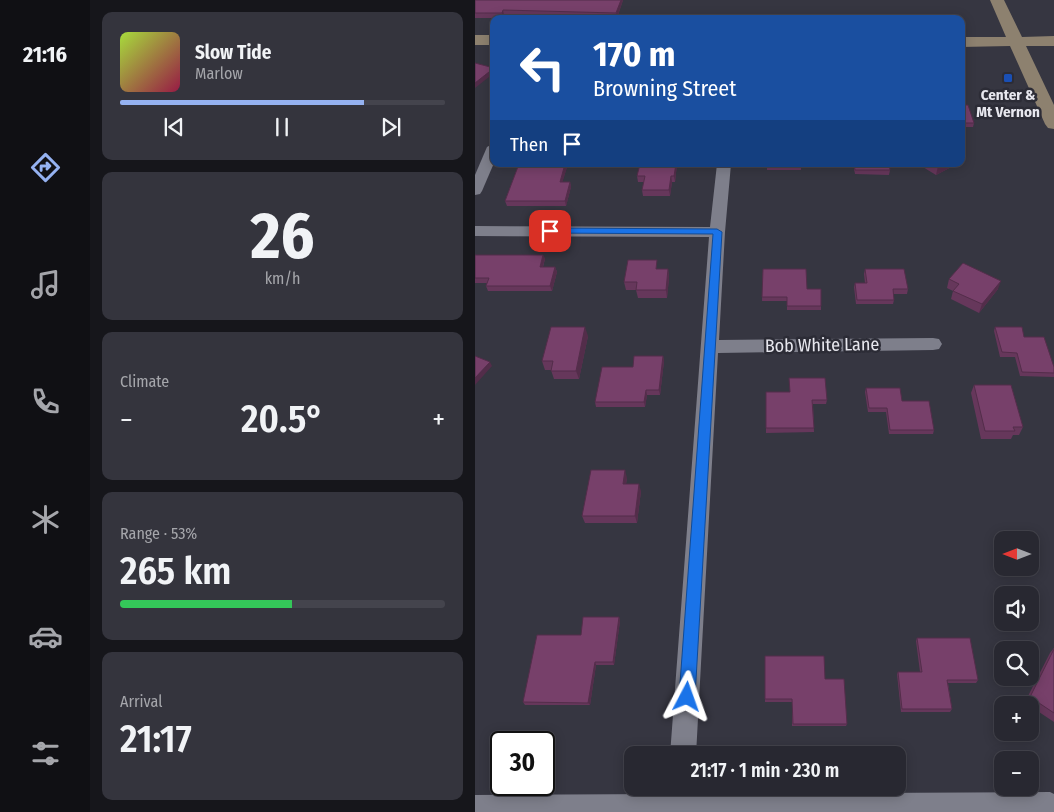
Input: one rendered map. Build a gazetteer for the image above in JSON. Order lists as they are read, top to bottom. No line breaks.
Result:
{"streets":{"street":["Bob White Lane"]},"places":{"transit":["Center & Mt Vernon"]},"north":"left","page":{"tabs":"21:16","turn":["170 m","Browning Street"],"song":["Slow Tide","Marlow"],"then":"Then","tile":[["26","km/h"],"Climate",["Range · 53%","265 km"],["Arrival","21:17"]],"heat":["−","20.5°","+"],"map_buttons":["+","−"],"limit":"30","trip":"21:17 · 1 min · 230 m"}}
